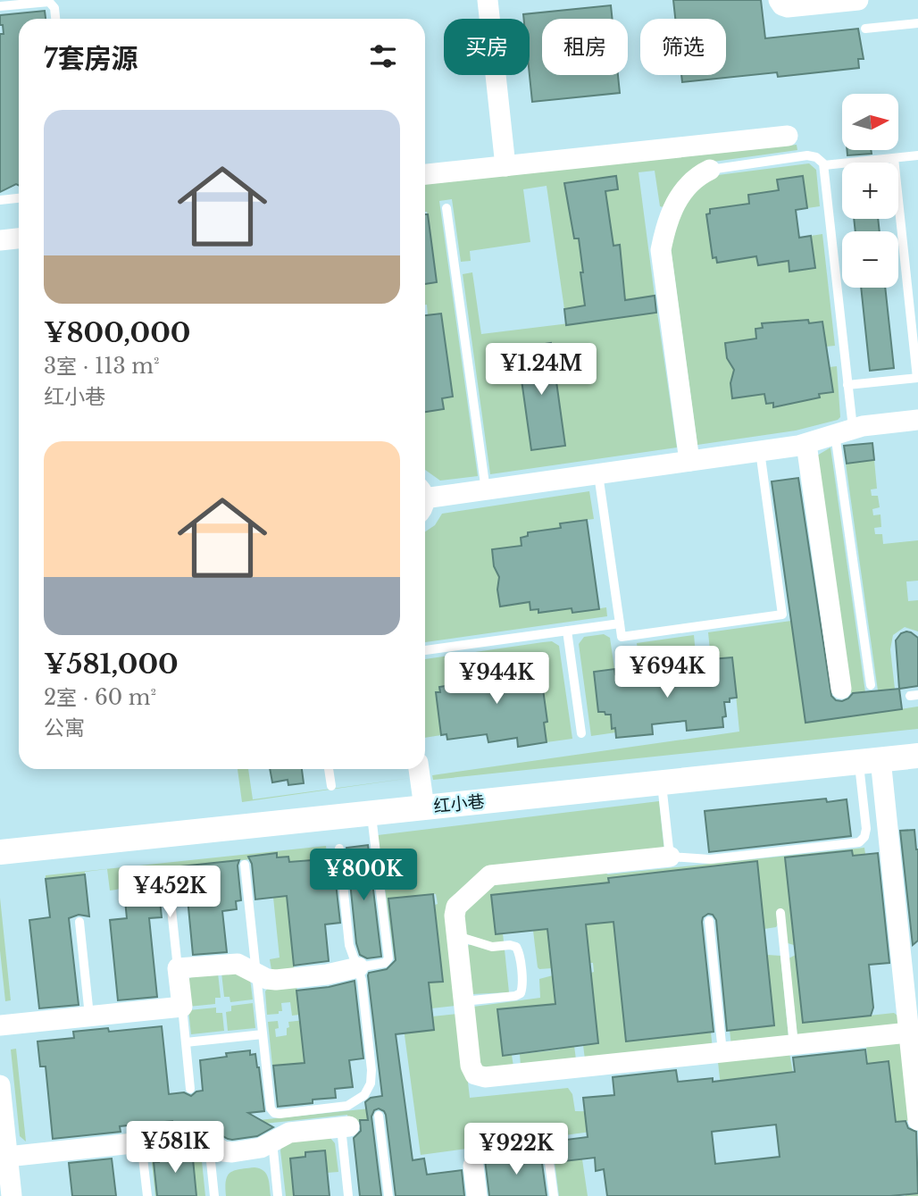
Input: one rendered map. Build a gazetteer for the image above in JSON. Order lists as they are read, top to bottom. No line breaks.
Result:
{"streets":{"street":["红小巷"]},"north":"right","page":{"chip":["买房","租房","筛选"],"heading":"7套房源","map_buttons":["+","−"],"list":[{"name":"¥800,000","note":"3室 · 113 m² · 红小巷"},{"name":"¥581,000","note":"2室 · 60 m² · 公寓"}],"price":["¥1.24M","¥694K","¥944K","¥800K","¥452K","¥581K","¥922K"]}}
